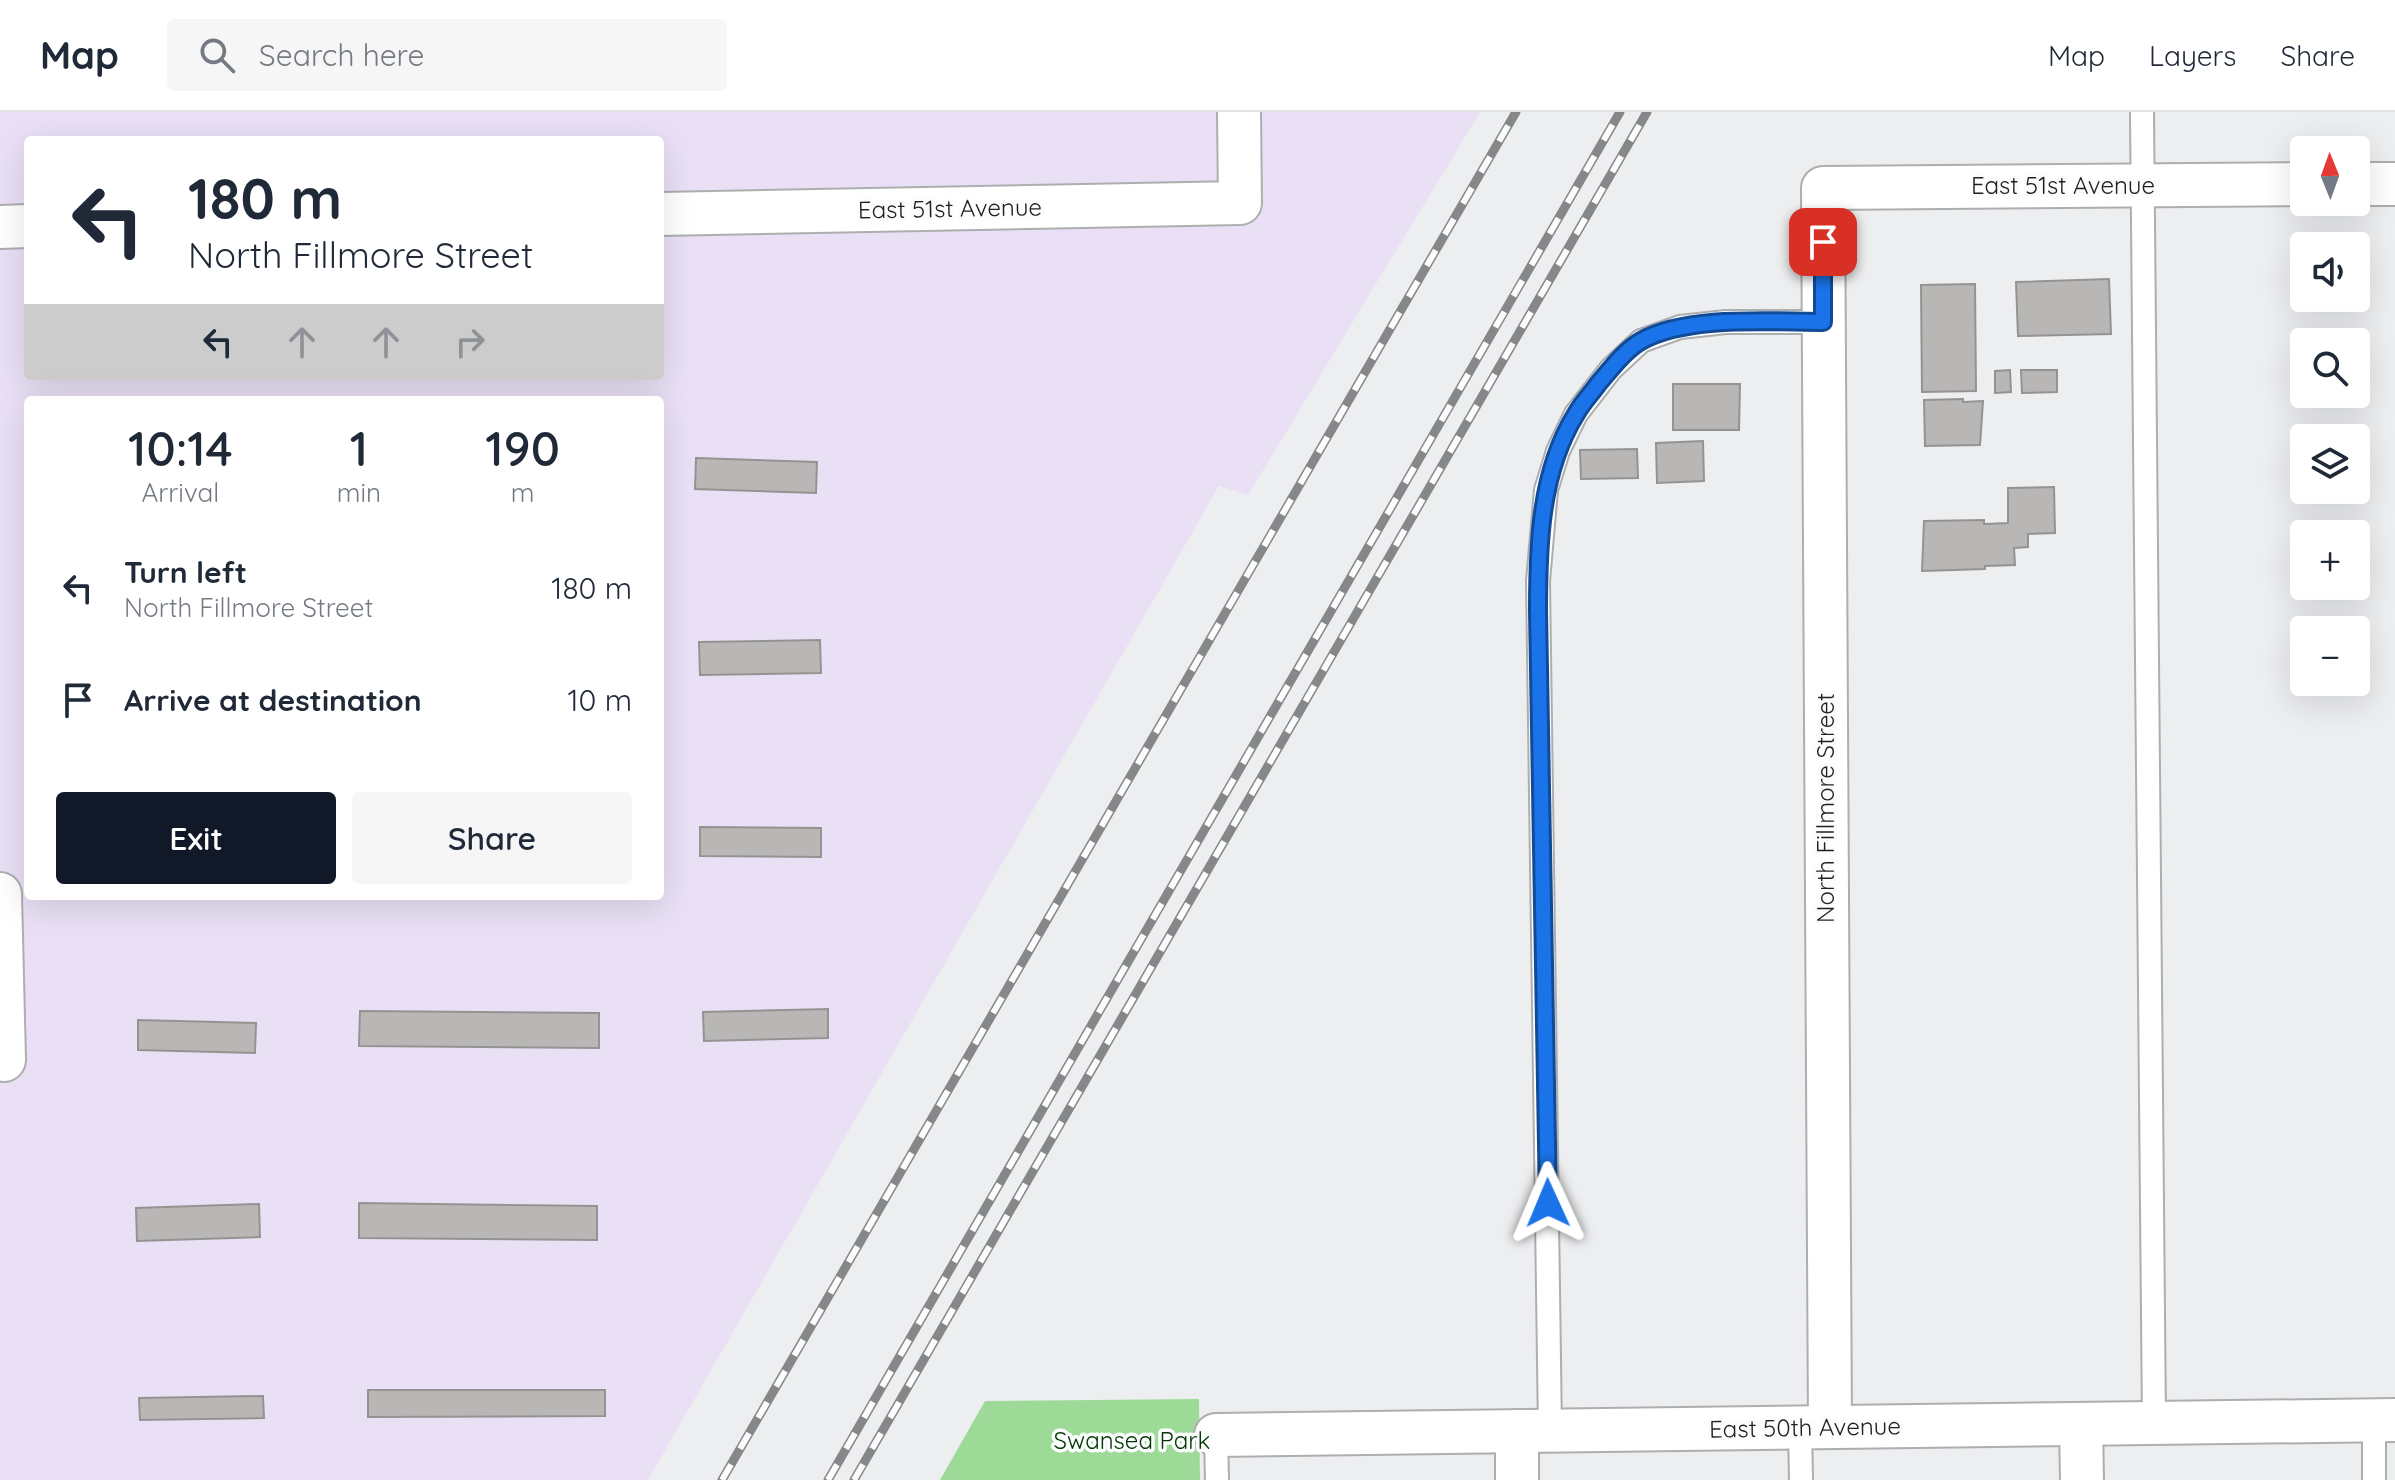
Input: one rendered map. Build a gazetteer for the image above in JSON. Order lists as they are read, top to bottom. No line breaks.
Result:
{"streets":{"street":["East 51st Avenue","North Fillmore Street","East 50th Avenue"]},"crossings":[["East 51st Avenue","North Fillmore Street"],["North Fillmore Street","East 50th Avenue"]],"parks":["Swansea Park"],"north":"top","page":{"header":"Map","search":"Search here","nav":["Map","Layers","Share"],"map_buttons":["+","−"],"turn":["180 m","North Fillmore Street"],"eta":["10:14","Arrival","1","min","190","m"],"list":[{"name":"Turn left","note":"North Fillmore Street","value":"180 m"},{"name":"Arrive at destination","value":"10 m"}],"buttons":["Exit","Share"]}}
